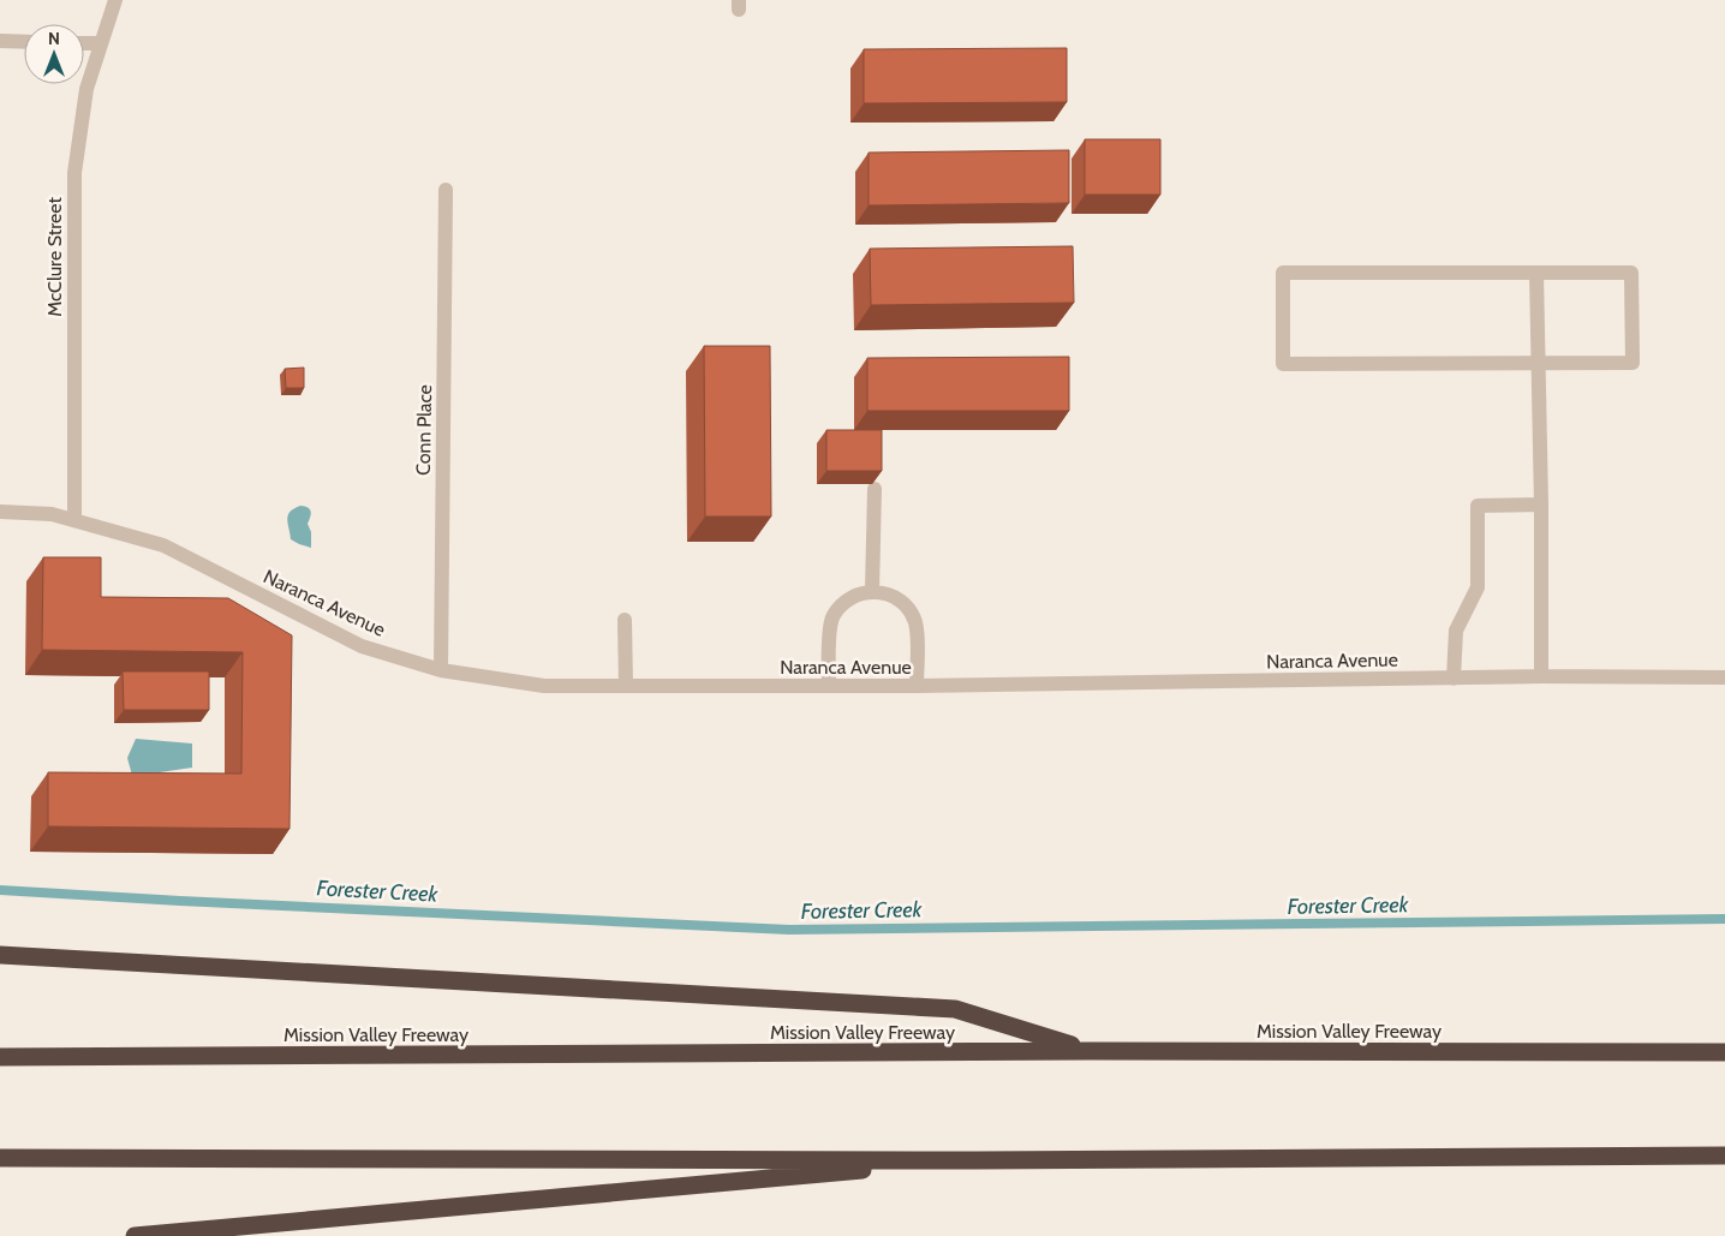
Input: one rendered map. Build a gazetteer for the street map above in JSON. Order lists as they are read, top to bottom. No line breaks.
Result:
{"streets":{"highway":["Mission Valley Freeway"],"street":["McClure Street","Conn Place","Naranca Avenue"]},"crossings":[["McClure Street","Naranca Avenue"],["Conn Place","Naranca Avenue"]],"water":["Forester Creek"],"north":"top"}
